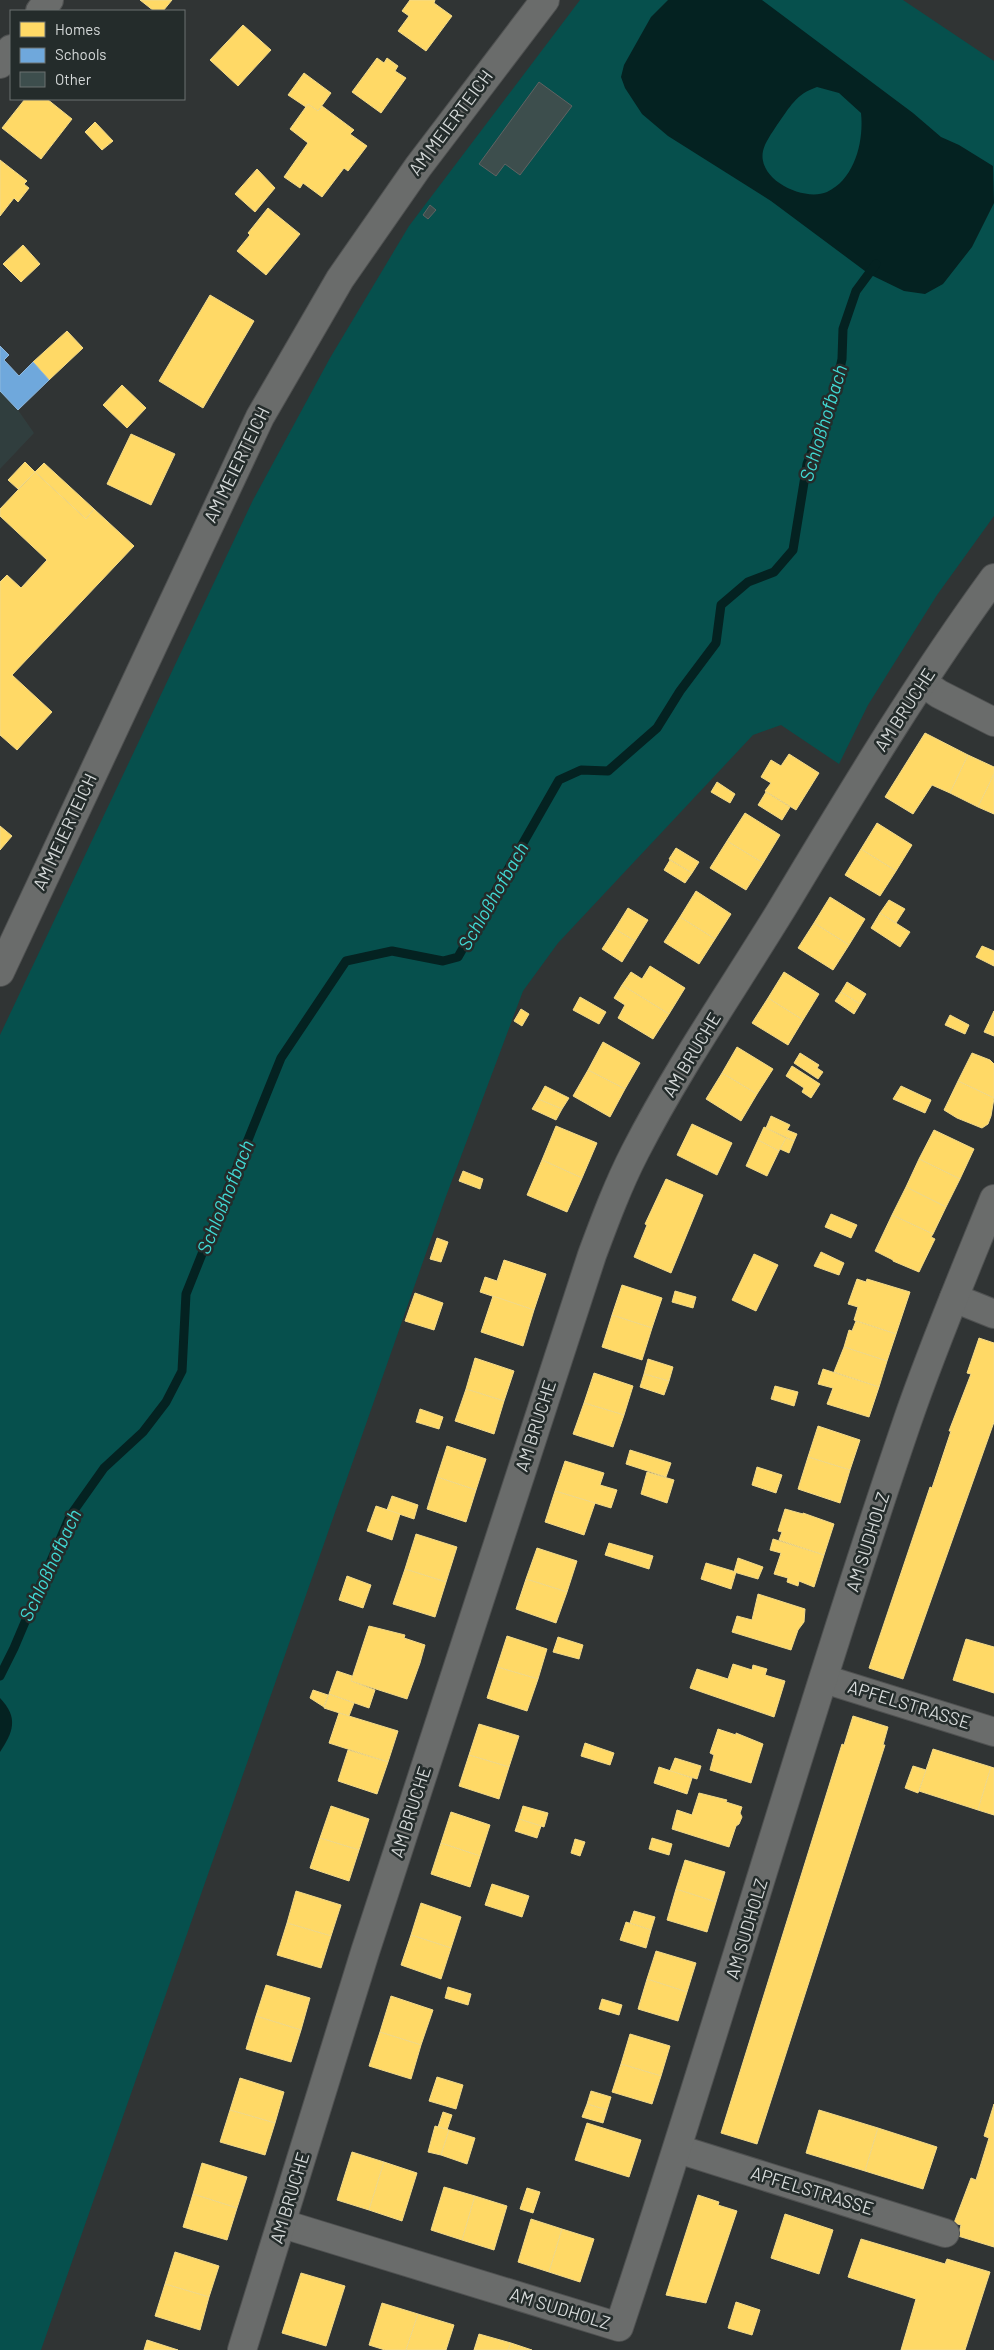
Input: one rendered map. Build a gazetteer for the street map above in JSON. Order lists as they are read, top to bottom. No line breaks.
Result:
{"streets":{"street":["AM MEIERTEICH","AM BRUCHE","AM SUDHOLZ","APFELSTRASSE"]},"crossings":[["AM BRUCHE","AM SUDHOLZ"],["AM SUDHOLZ","APFELSTRASSE"]],"water":["Schloßhofbach"],"legend":["Homes","Schools","Other"]}
